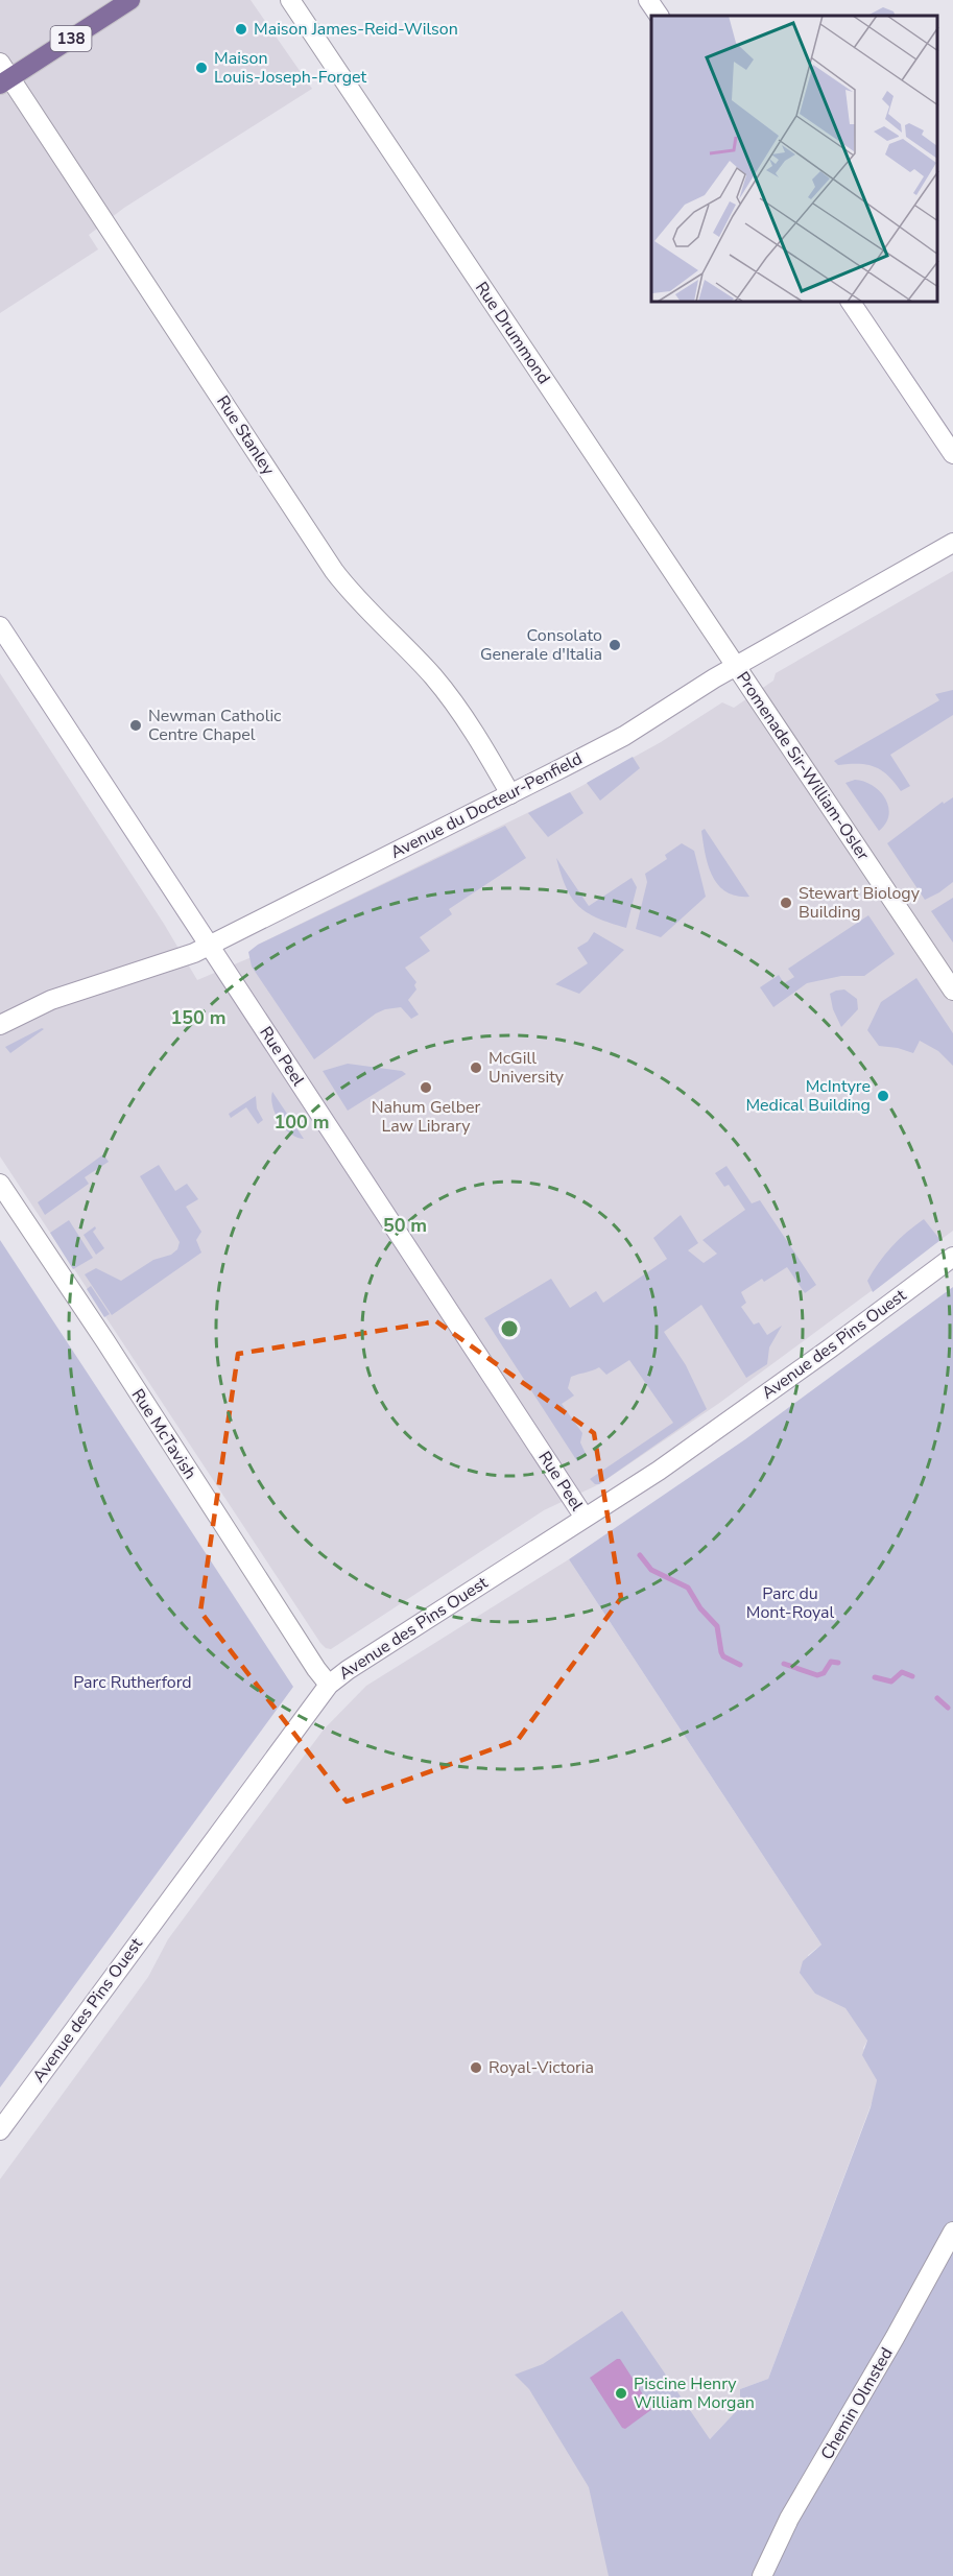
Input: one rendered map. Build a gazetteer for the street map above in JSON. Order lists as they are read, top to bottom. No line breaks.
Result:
{"streets":{"main road":["138"],"street":["Rue Drummond","Rue Stanley","Promenade Sir-William-Osler","Avenue du Docteur-Penfield","Rue Peel","Avenue des Pins Ouest","Rue McTavish","Chemin Olmsted"]},"crossings":[["138","Rue Stanley"],["Rue Drummond","Promenade Sir-William-Osler"],["Rue Drummond","Avenue du Docteur-Penfield"],["Rue Stanley","Avenue du Docteur-Penfield"],["Promenade Sir-William-Osler","Avenue du Docteur-Penfield"],["Avenue du Docteur-Penfield","Rue Peel"],["Rue Peel","Avenue des Pins Ouest"],["Avenue des Pins Ouest","Rue McTavish"]],"parks":["Parc du Mont-Royal","Parc Rutherford"],"places":["Maison James-Reid-Wilson","Maison Louis-Joseph-Forget","Consolato Generale d'Italia","Newman Catholic Centre Chapel","Stewart Biology Building","McGill University","Nahum Gelber Law Library","McIntyre Medical Building","Royal-Victoria","Piscine Henry William Morgan"],"rings":["150 m","100 m","50 m"]}
